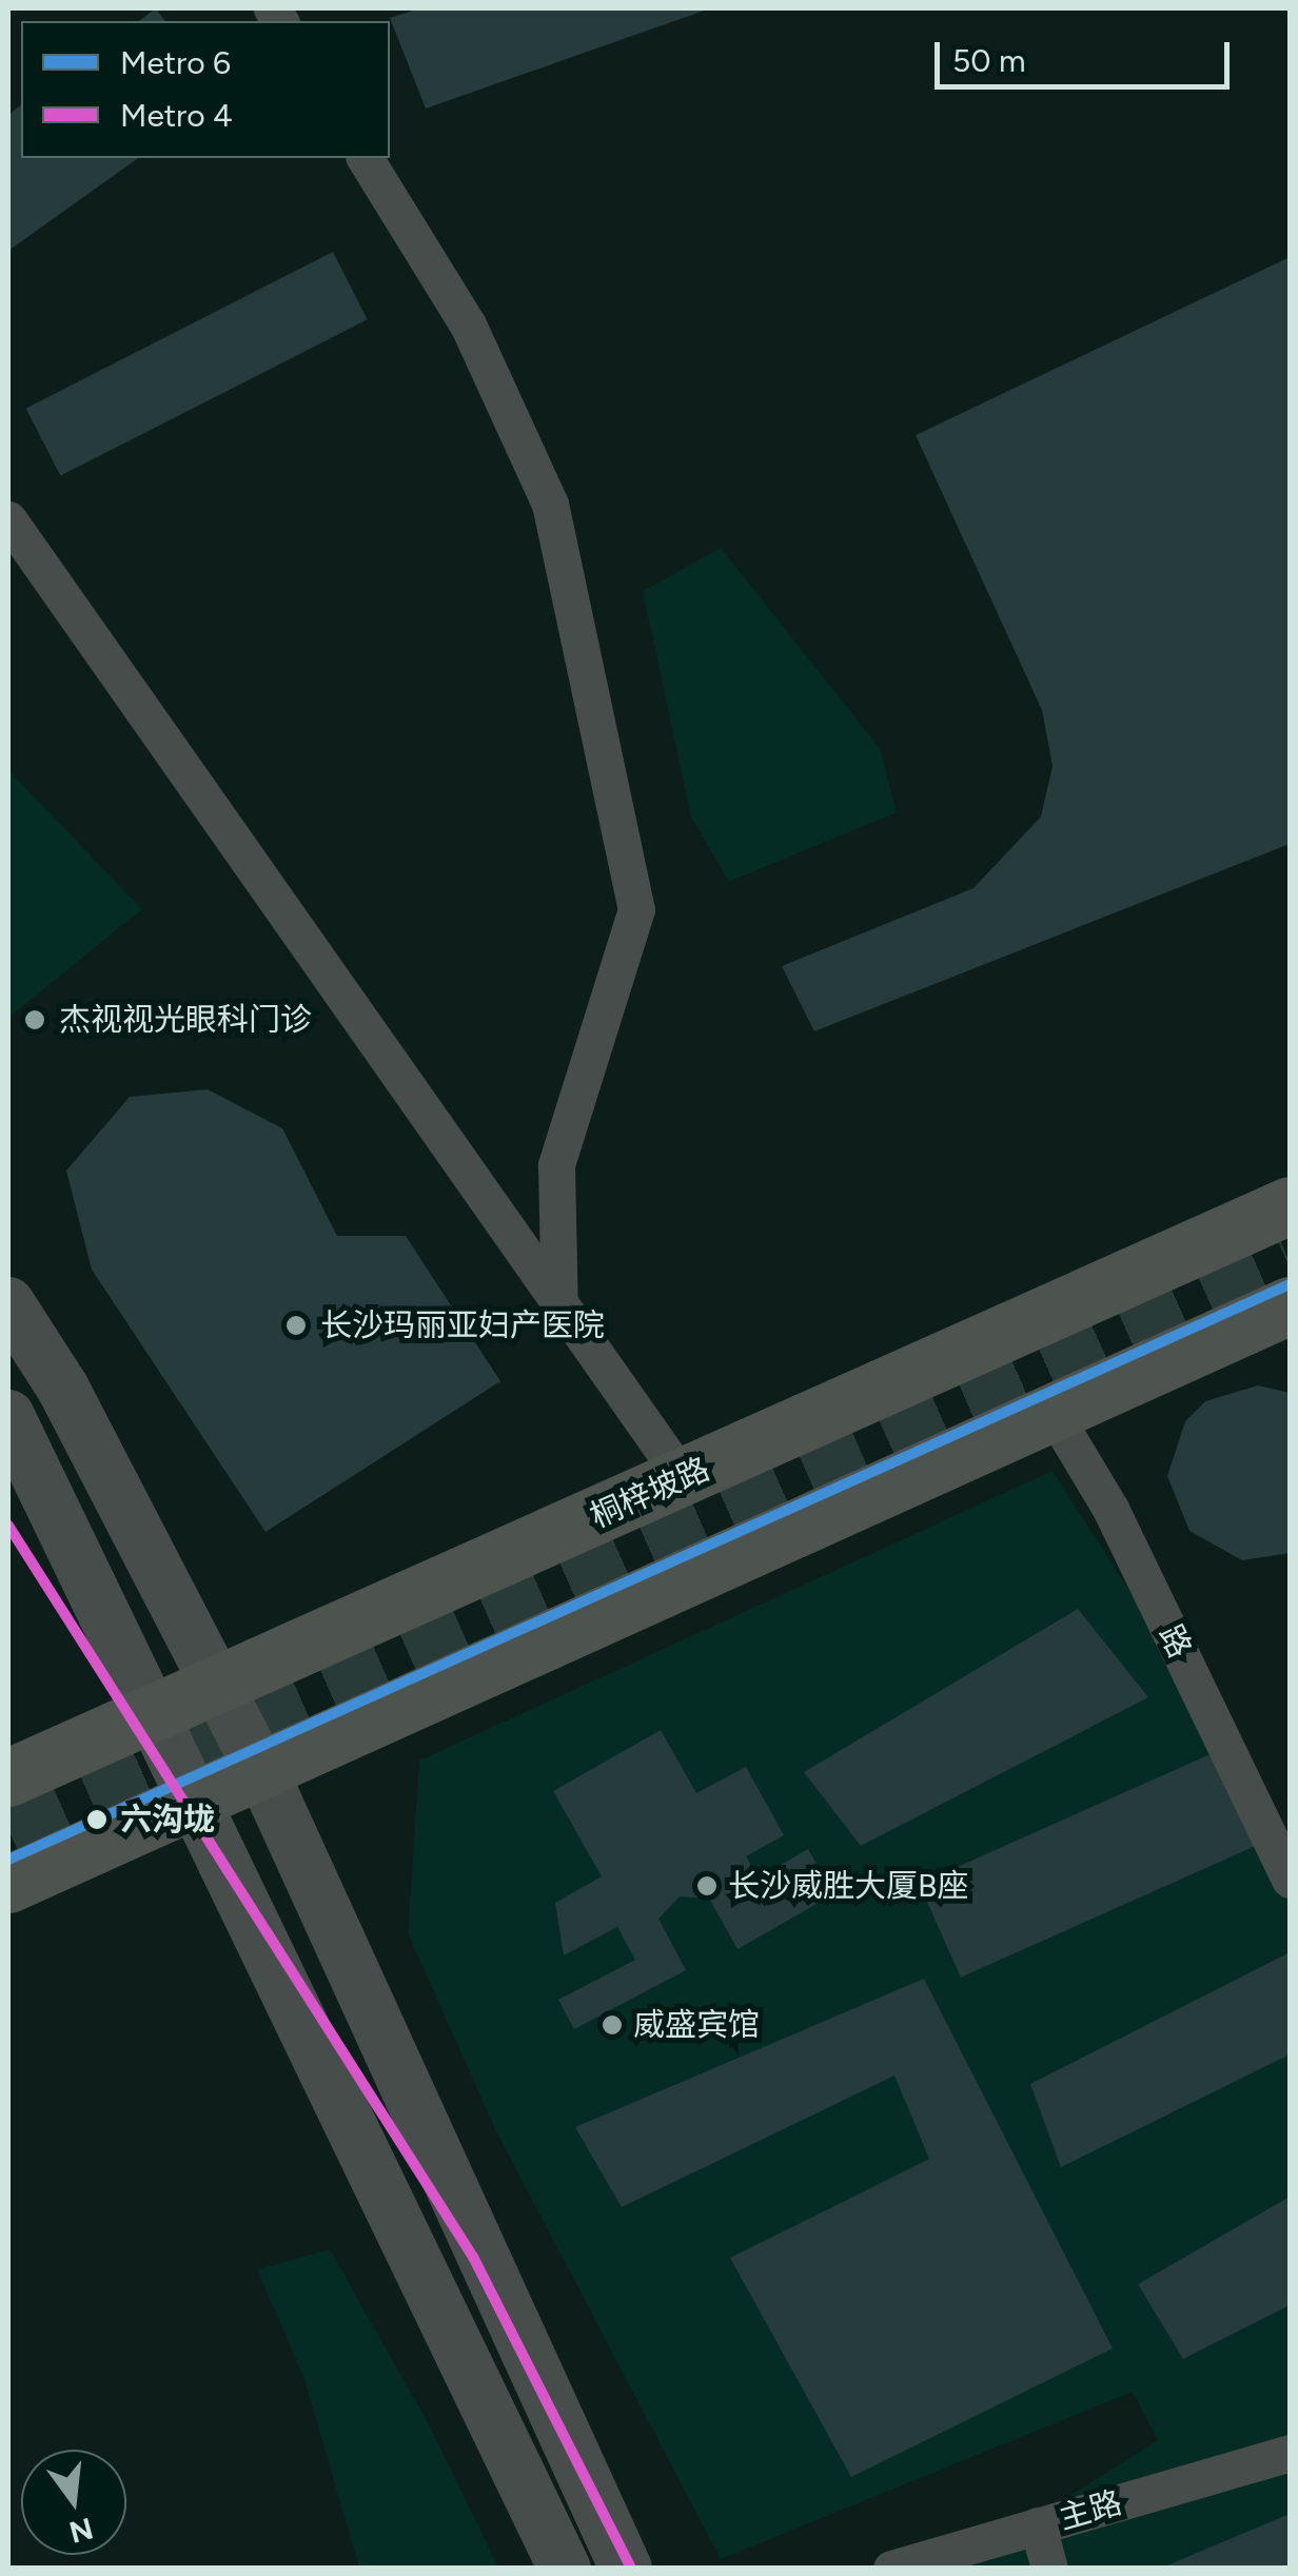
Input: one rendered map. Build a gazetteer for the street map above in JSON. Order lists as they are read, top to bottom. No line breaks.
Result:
{"streets":{"main road":["桐梓坡路"],"street":["路","主路"]},"places":["杰视视光眼科门诊","长沙玛丽亚妇产医院","六沟垅","长沙威胜大厦B座","威盛宾馆"],"lines":["metro line 6","metro line 4"],"legend":["Metro 6","Metro 4"],"scale_bar":"50 m","north":"bottom"}
